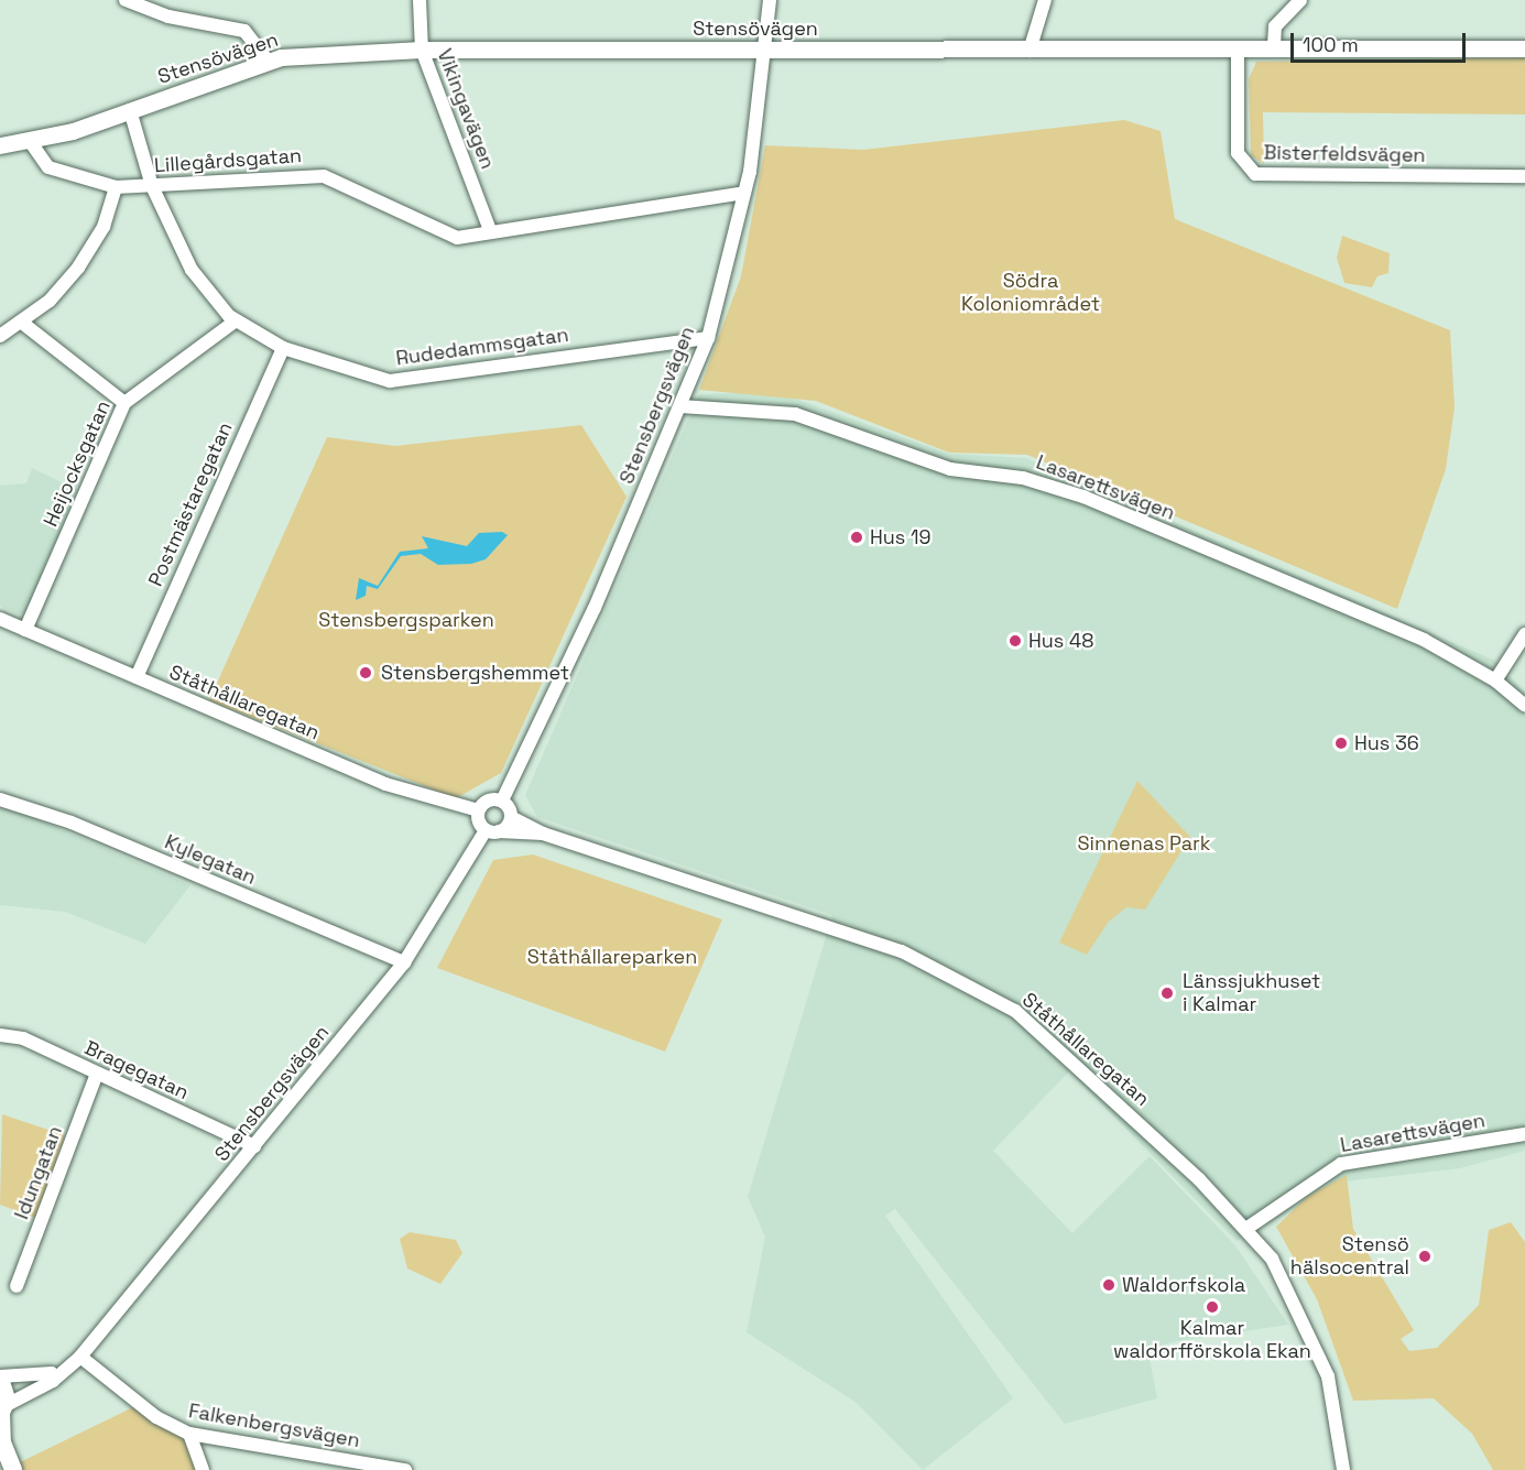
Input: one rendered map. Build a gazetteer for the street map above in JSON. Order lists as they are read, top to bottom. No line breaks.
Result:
{"streets":{"street":["Stensövägen","Vikingavägen","Bisterfeldsvägen","Lillegårdsgatan","Rudedammsgatan","Stensbergsvägen","Heijocksgatan","Lasarettsvägen","Postmästaregatan","Ståthållaregatan","Kylegatan","Bragegatan","Idungatan","Falkenbergsvägen"]},"crossings":[["Stensövägen","Vikingavägen"],["Stensövägen","Bisterfeldsvägen"],["Stensövägen","Lillegårdsgatan"],["Stensövägen","Rudedammsgatan"],["Stensövägen","Stensbergsvägen"],["Vikingavägen","Lillegårdsgatan"],["Lillegårdsgatan","Rudedammsgatan"],["Lillegårdsgatan","Stensbergsvägen"],["Rudedammsgatan","Stensbergsvägen"],["Rudedammsgatan","Heijocksgatan"],["Rudedammsgatan","Postmästaregatan"],["Stensbergsvägen","Lasarettsvägen"],["Stensbergsvägen","Ståthållaregatan"],["Stensbergsvägen","Kylegatan"],["Stensbergsvägen","Bragegatan"],["Stensbergsvägen","Falkenbergsvägen"],["Heijocksgatan","Ståthållaregatan"],["Lasarettsvägen","Ståthållaregatan"],["Postmästaregatan","Ståthållaregatan"],["Bragegatan","Idungatan"]],"parks":["Södra Koloniområdet","Stensbergsparken","Sinnenas Park","Ståthållareparken"],"places":["Hus 19","Hus 48","Stensbergshemmet","Hus 36","Länssjukhuset i Kalmar","Stensö hälsocentral","Waldorfskola","Kalmar waldorfförskola Ekan"],"scale_bar":"100 m"}
